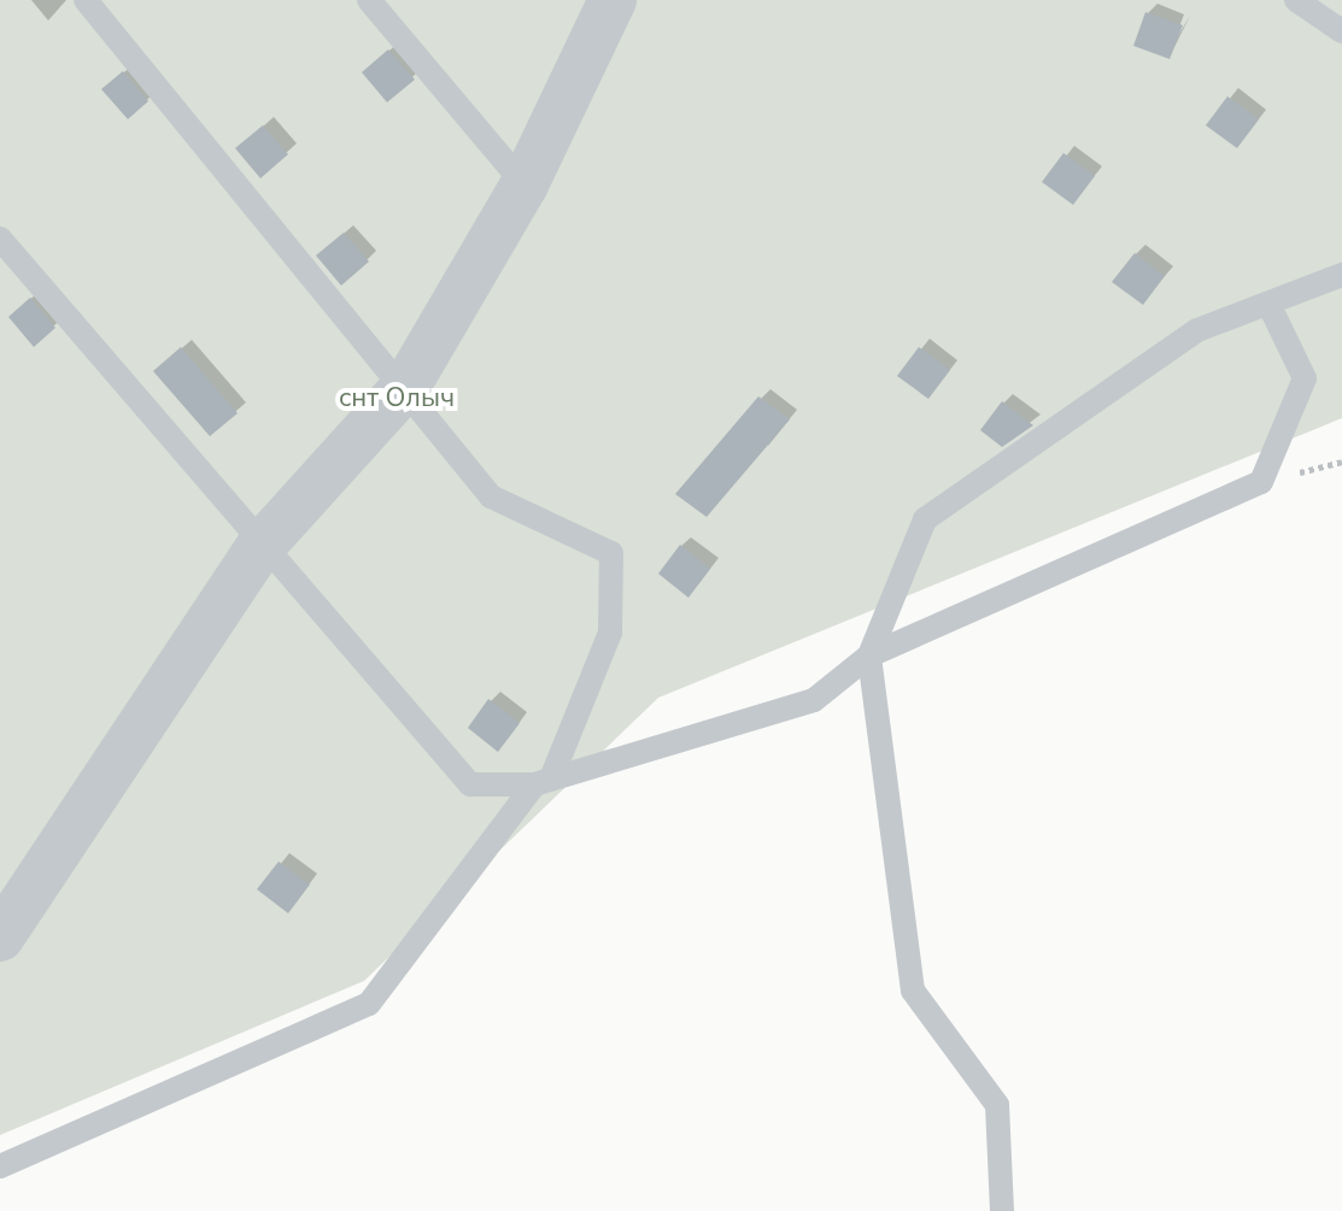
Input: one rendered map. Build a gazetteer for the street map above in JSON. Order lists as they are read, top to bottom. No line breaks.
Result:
{"parks":["снт Олыч"]}
